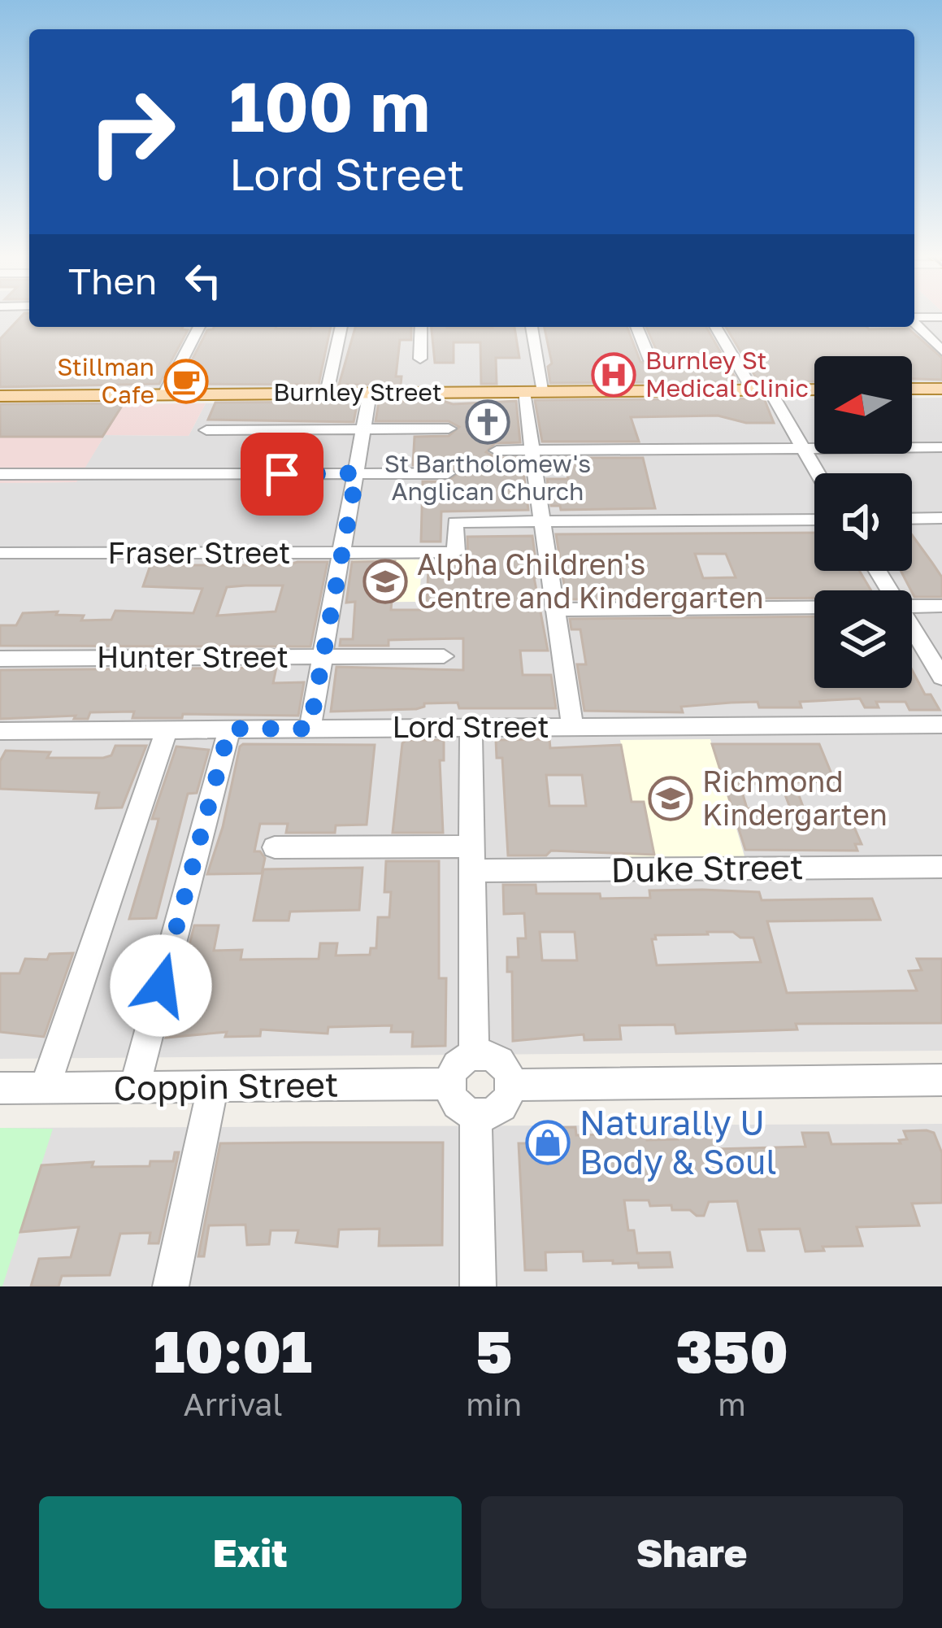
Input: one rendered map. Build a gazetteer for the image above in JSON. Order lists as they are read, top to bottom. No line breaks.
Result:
{"streets":{"main road":["Burnley Street"],"street":["Fraser Street","Hunter Street","Lord Street","Duke Street","Coppin Street"]},"places":{"hospital":["Burnley St Medical Clinic"],"cafe":["Stillman Cafe"],"church":["St Bartholomew's Anglican Church"],"school or university":["Alpha Children's Centre and Kindergarten","Richmond Kindergarten"],"shop":["Naturally U Body & Soul"]},"north":"left","page":{"turn":["100 m","Lord Street"],"then":"Then","eta":["10:01","Arrival","5","min","350","m"],"buttons":["Exit","Share"]}}
